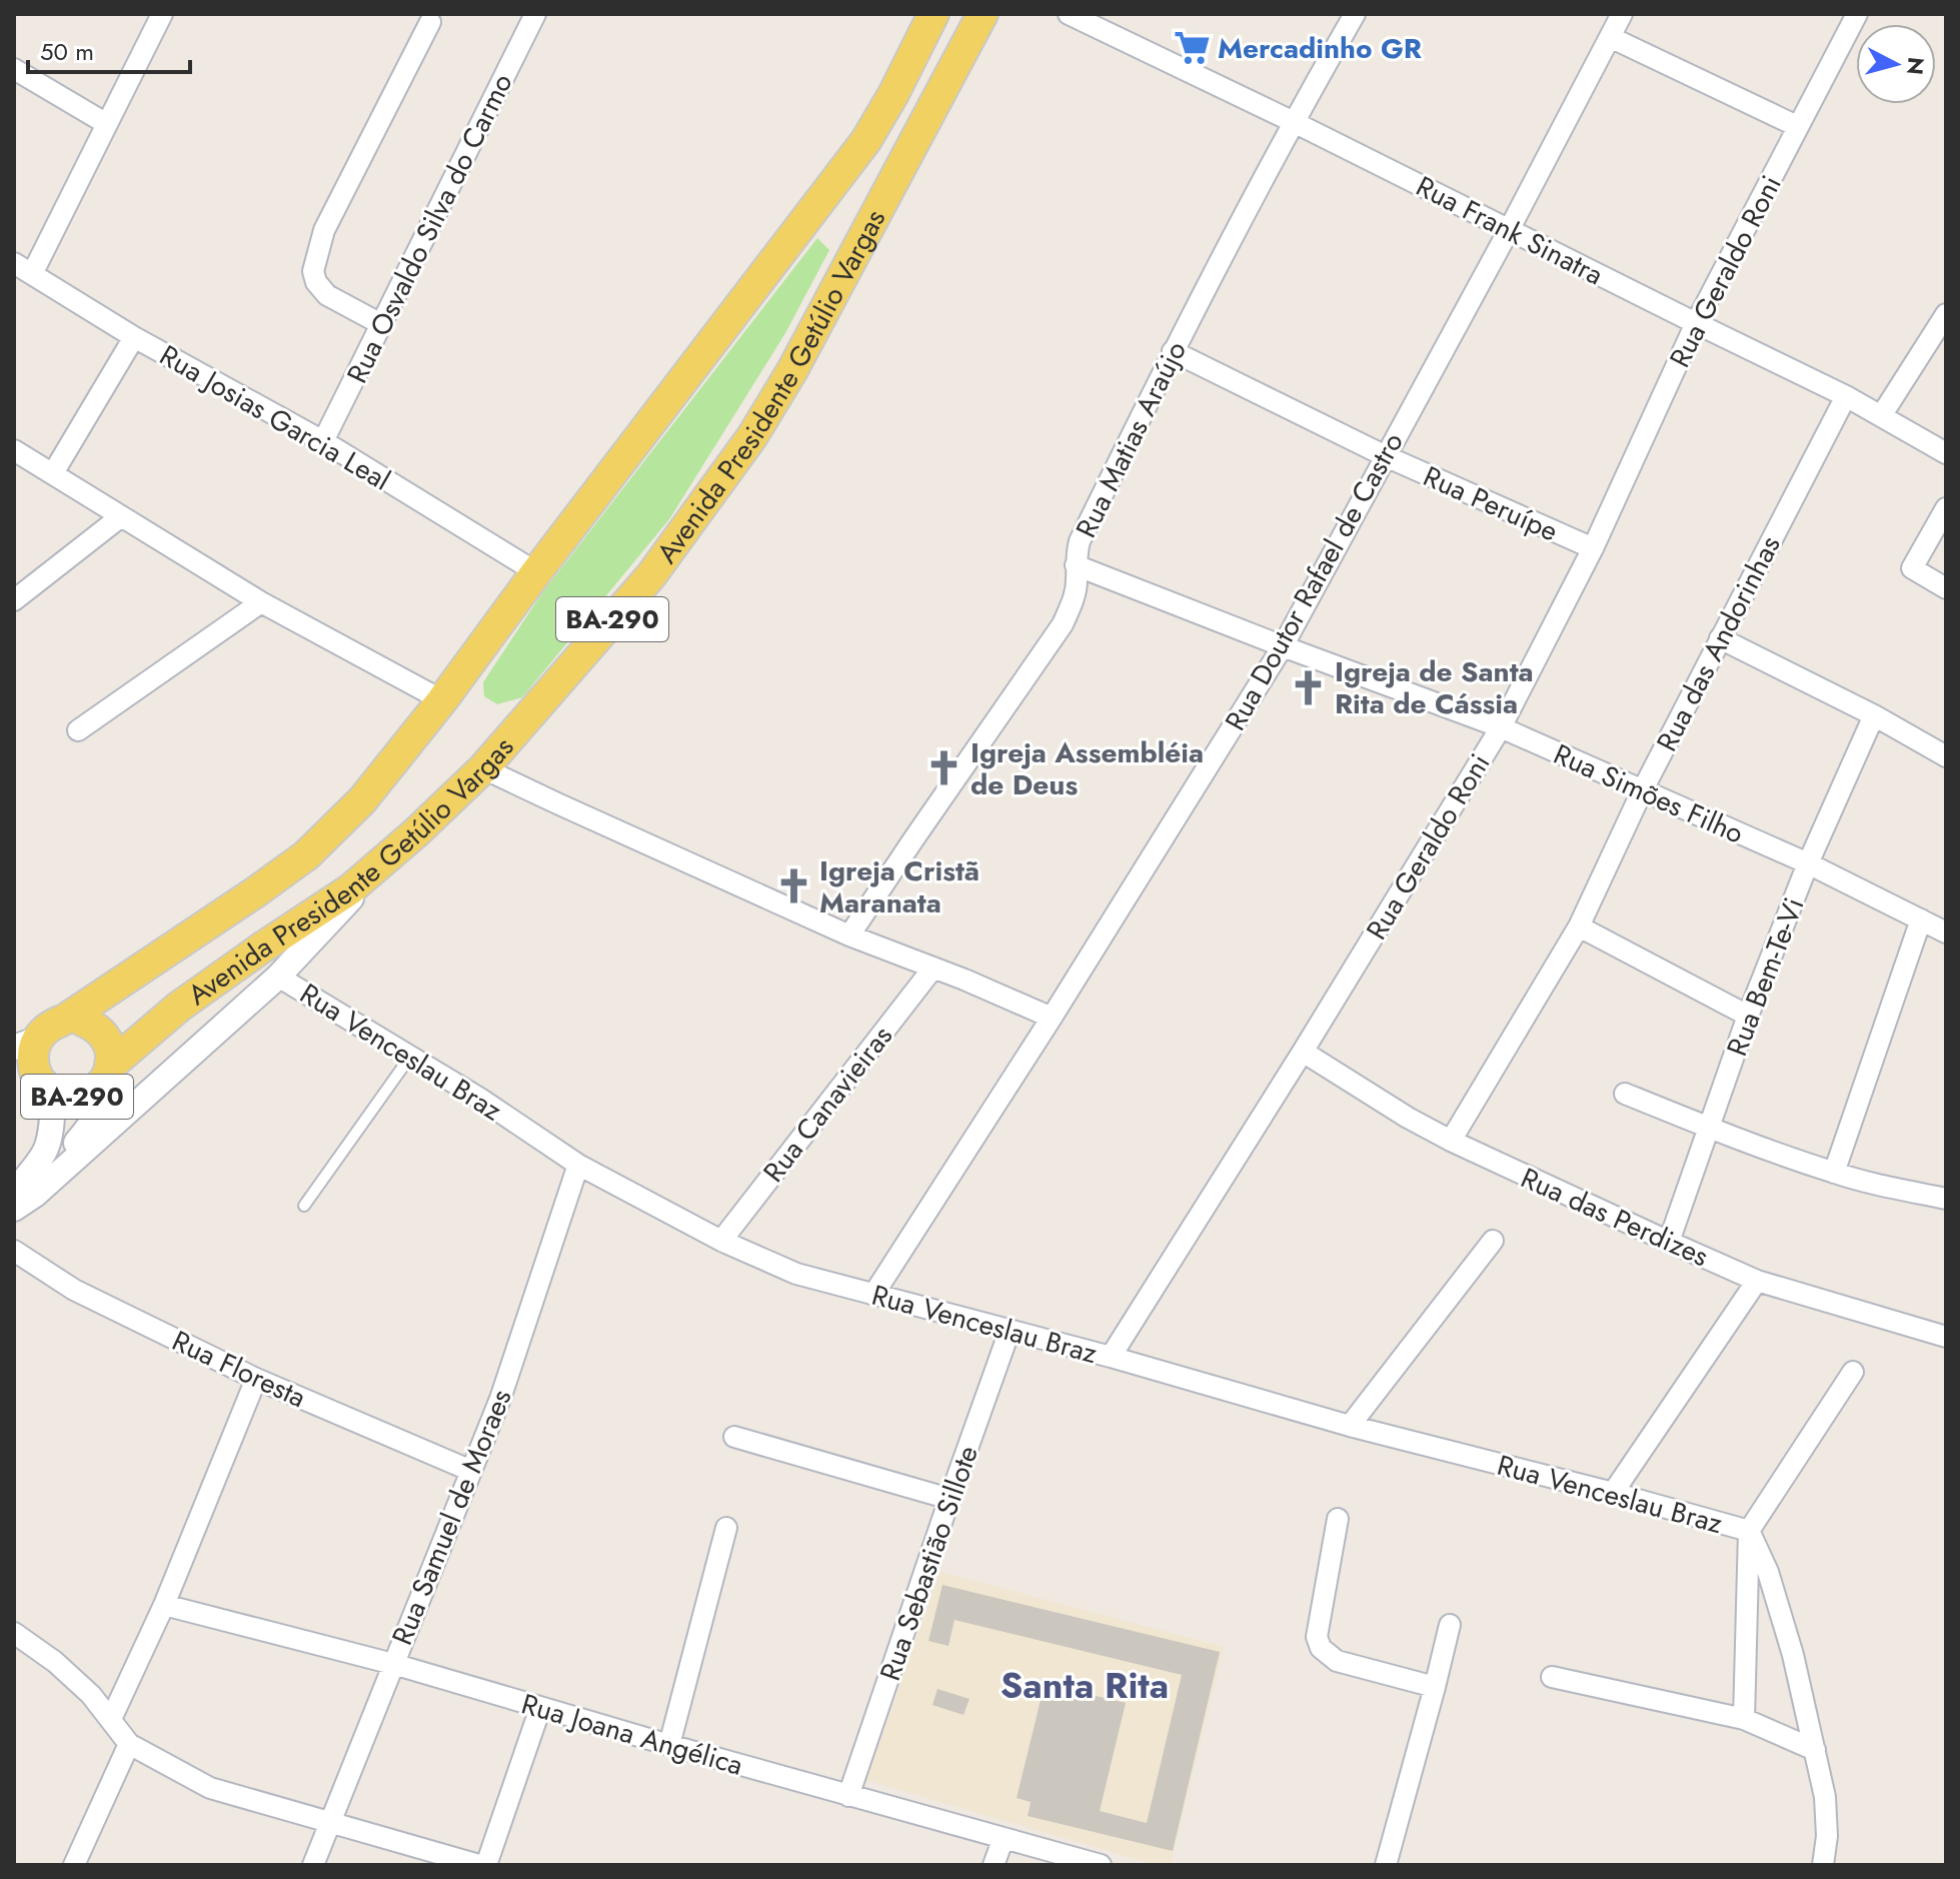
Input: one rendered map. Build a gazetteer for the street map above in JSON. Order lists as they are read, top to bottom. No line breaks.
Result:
{"streets":{"main road":["Avenida Presidente Getúlio Vargas","BA-290"],"street":["Rua Osvaldo Silva do Carmo","Rua Frank Sinatra","Rua Geraldo Roni","Rua Josias Garcia Leal","Rua Matias Araújo","Rua Peruípe","Rua Doutor Rafael de Castro","Rua das Andorinhas","Rua Simões Filho","Rua Bem-Te-Vi","Rua Venceslau Braz","Rua Canavieiras","Rua das Perdizes","Rua Floresta","Rua Samuel de Moraes","Rua Sebastião Sillote","Rua Joana Angélica"]},"crossings":[["Rua Osvaldo Silva do Carmo","Rua Josias Garcia Leal"],["Rua Frank Sinatra","Rua Geraldo Roni"],["Rua Frank Sinatra","Rua Matias Araújo"],["Rua Frank Sinatra","Rua Doutor Rafael de Castro"],["Rua Frank Sinatra","Rua das Andorinhas"],["Rua Geraldo Roni","Rua Peruípe"],["Rua Geraldo Roni","Rua Simões Filho"],["Rua Geraldo Roni","Rua Venceslau Braz"],["Rua Geraldo Roni","Rua das Perdizes"],["Avenida Presidente Getúlio Vargas","Rua Josias Garcia Leal"],["Avenida Presidente Getúlio Vargas","BA-290"],["Rua Matias Araújo","Rua Peruípe"],["Rua Matias Araújo","Rua Simões Filho"],["Rua Peruípe","Rua Doutor Rafael de Castro"],["Rua Doutor Rafael de Castro","Rua Simões Filho"],["Rua Doutor Rafael de Castro","Rua Venceslau Braz"],["Rua das Andorinhas","Rua Simões Filho"],["Rua das Andorinhas","Rua das Perdizes"],["Rua Simões Filho","Rua Bem-Te-Vi"],["Rua Bem-Te-Vi","Rua das Perdizes"],["Rua Venceslau Braz","Rua Canavieiras"],["Rua Venceslau Braz","Rua Samuel de Moraes"],["Rua Venceslau Braz","Rua Sebastião Sillote"],["Rua Floresta","Rua Samuel de Moraes"],["Rua Samuel de Moraes","Rua Joana Angélica"],["Rua Sebastião Sillote","Rua Joana Angélica"]],"districts":["Santa Rita"],"places":{"supermarket":["Mercadinho GR"],"church":["Igreja de Santa Rita de Cássia","Igreja Assembléia de Deus","Igreja Cristã Maranata"]},"scale_bar":"50 m","north":"right"}
